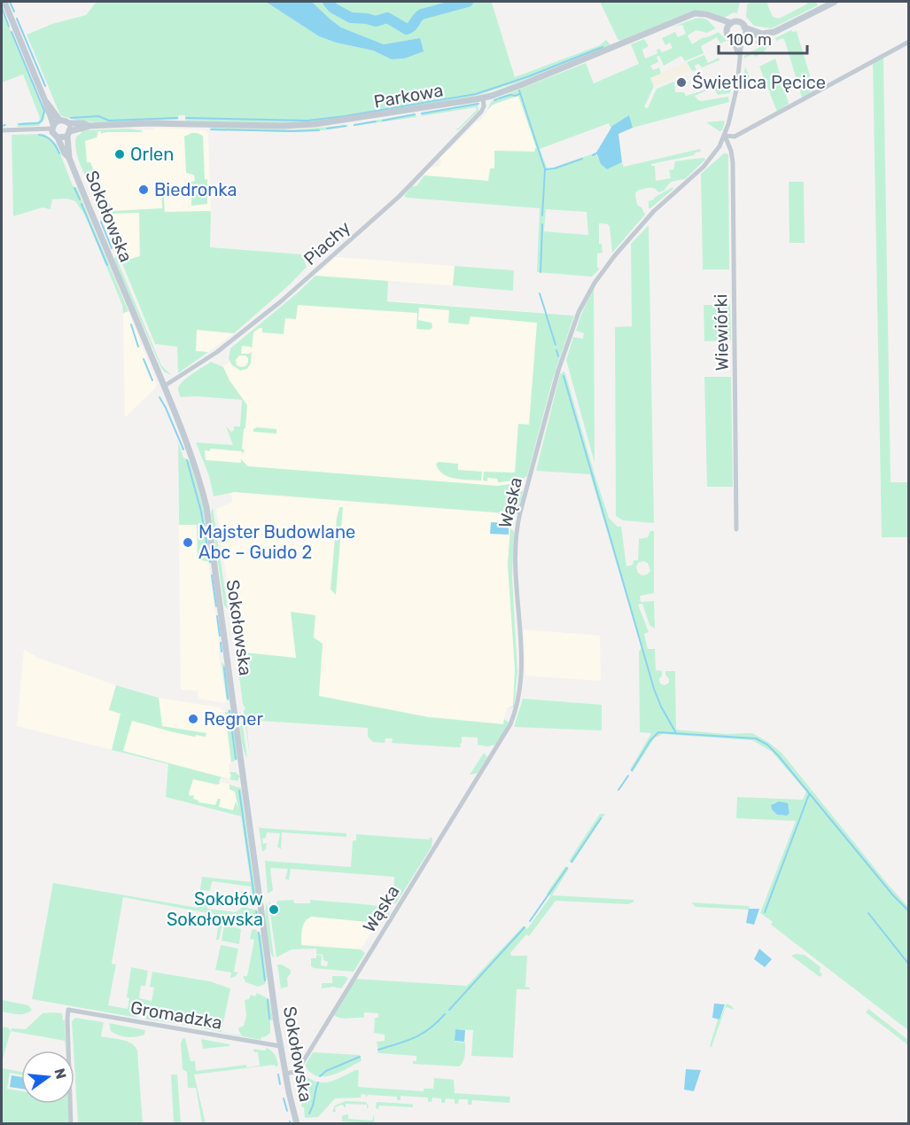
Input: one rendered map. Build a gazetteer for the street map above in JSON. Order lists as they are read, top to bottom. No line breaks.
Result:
{"streets":{"street":["Parkowa","Sokołowska","Piachy","Wiewiórki","Wąska","Gromadzka"]},"crossings":[["Parkowa","Sokołowska"],["Parkowa","Piachy"],["Sokołowska","Piachy"],["Sokołowska","Wąska"],["Sokołowska","Gromadzka"],["Wiewiórki","Wąska"]],"places":["Świetlica Pęcice","Orlen","Biedronka","Majster Budowlane Abc – Guido 2","Regner","Sokołów Sokołowska"],"scale_bar":"100 m","north":"right"}
